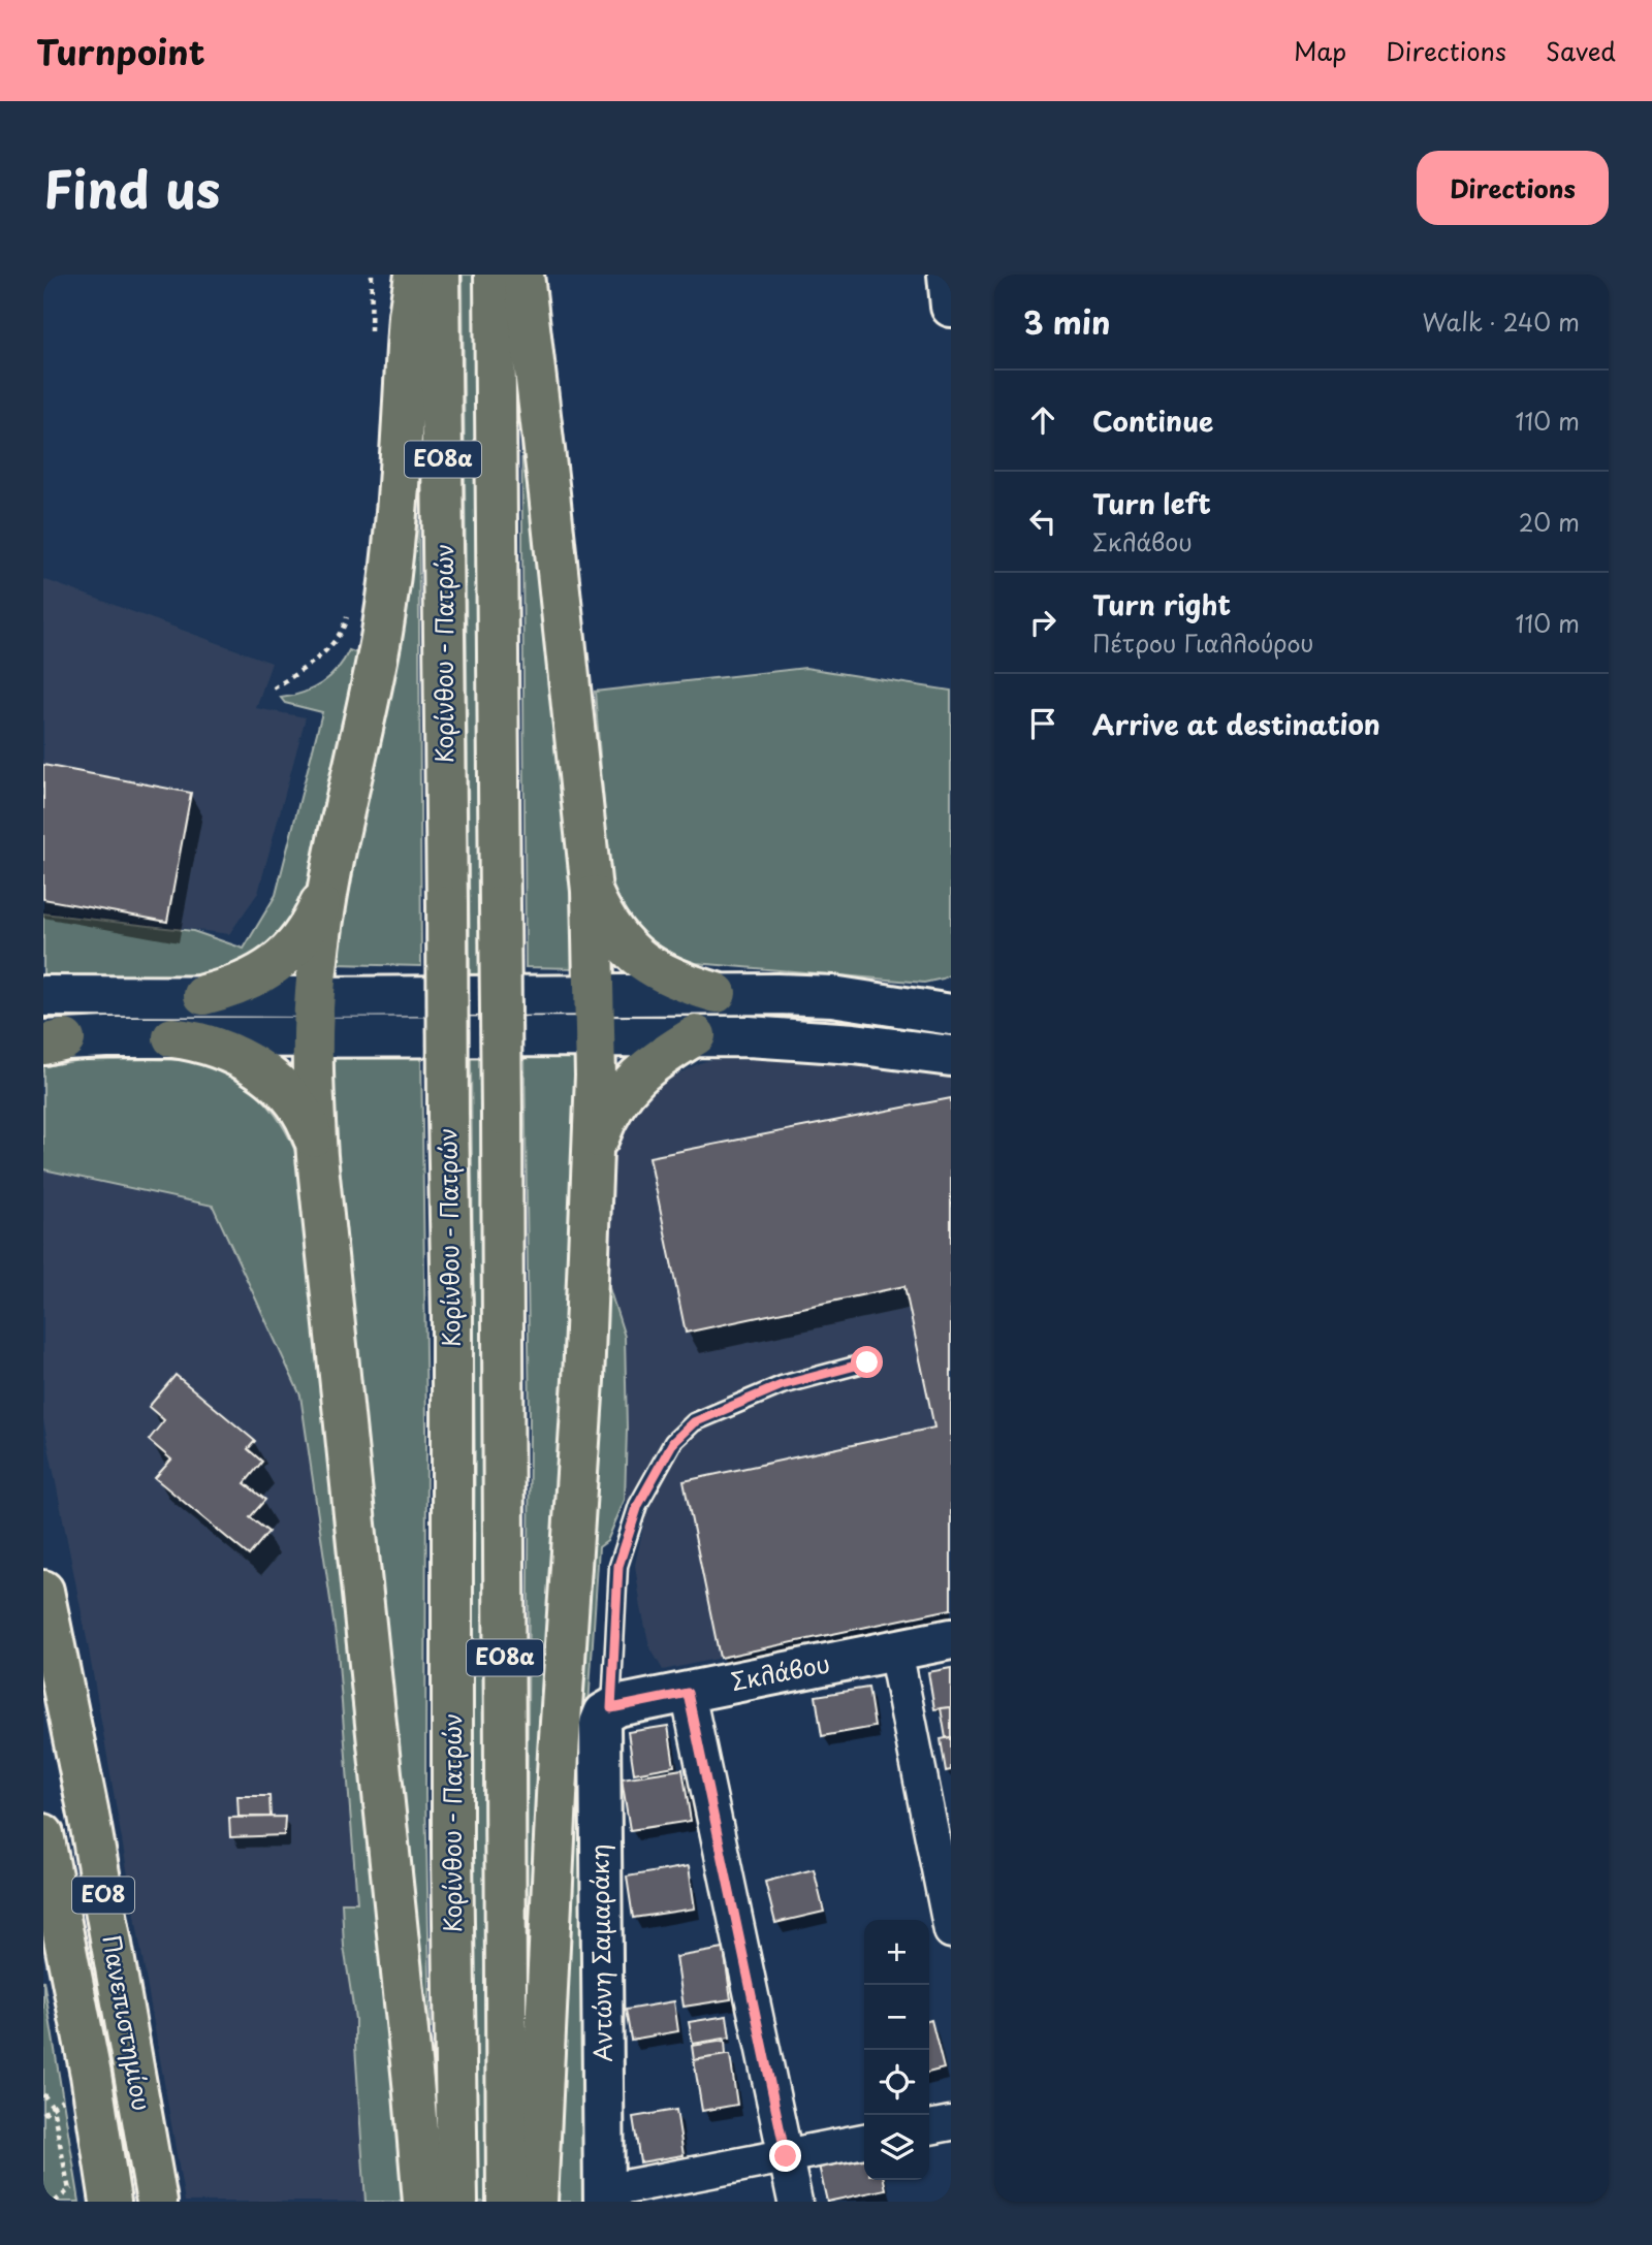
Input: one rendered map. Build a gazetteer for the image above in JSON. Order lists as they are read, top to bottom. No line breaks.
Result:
{"streets":{"main road":["ΕΟ8α","Κορίνθου - Πατρών","ΕΟ8","Πανεπιστημίου"],"street":["Σκλάβου","Αντώνη Σαμαράκη"]},"crossings":[["Σκλάβου","Αντώνη Σαμαράκη"]],"page":{"header":"Turnpoint","nav":["Map","Directions","Saved"],"title":"Find us","buttons":"Directions","heading":["3 min","Walk · 240 m"],"list":[["Continue","110 m"],["Turn left","Σκλάβου","20 m"],["Turn right","Πέτρου Γιαλλούρου","110 m"],"Arrive at destination"],"map_buttons":["+","−"]}}
